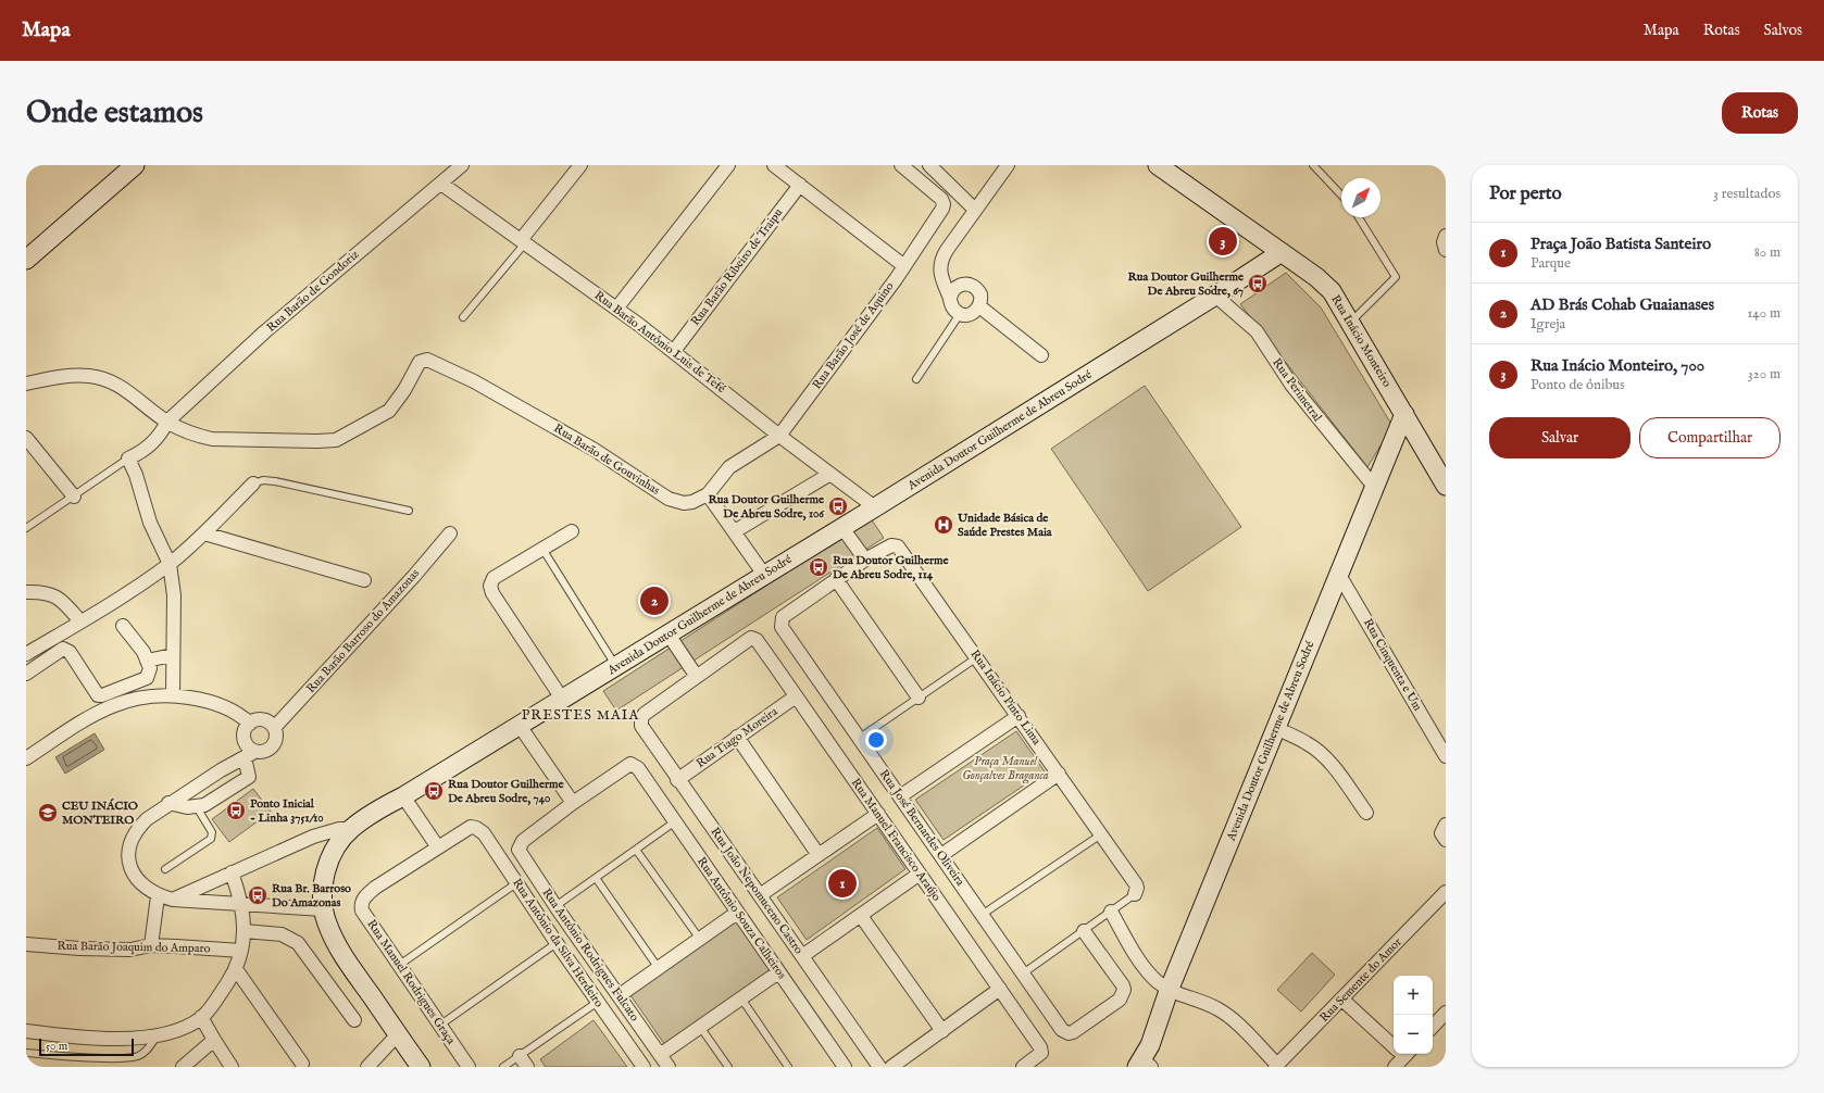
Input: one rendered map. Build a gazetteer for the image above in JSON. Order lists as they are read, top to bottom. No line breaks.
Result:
{"streets":{"street":["Rua Barão Ribeiro de Traipu","Rua Barão de Gondoriz","Rua Barão José de Aquino","Rua Inácio Monteiro","Rua Barão Antônio Luis de Tefé","Rua Perimetral","Avenida Doutor Guilherme de Abreu Sodré","Rua Barão de Gouvinhas","Rua Barão Barroso do Amazonas","Rua Cinquenta e Um","Rua Inácio Pinto Lima","Rua Tiago Moreira","Rua José Bernardes Oliveira","Rua Manuel Francisco Araújo","Rua João Nepomuceno Castro","Rua Antônio Souza Calheiros","Rua Antônio da Silva Herdeiro","Rua Barão Joaquim do Amparo","Rua Antônio Rodrigues Fulcato","Rua Semente do Amor","Rua Manuel Rodrigues Graça"]},"crossings":[["Rua Barão Ribeiro de Traipu","Rua Barão Antônio Luis de Tefé"],["Rua Barão de Gondoriz","Rua Barão Antônio Luis de Tefé"],["Rua Barão de Gondoriz","Rua Barão de Gouvinhas"],["Rua Barão José de Aquino","Rua Barão Antônio Luis de Tefé"],["Rua Barão José de Aquino","Rua Barão de Gouvinhas"],["Rua Inácio Monteiro","Avenida Doutor Guilherme de Abreu Sodré"],["Rua Barão Antônio Luis de Tefé","Avenida Doutor Guilherme de Abreu Sodré"],["Rua Perimetral","Avenida Doutor Guilherme de Abreu Sodré"],["Avenida Doutor Guilherme de Abreu Sodré","Rua Cinquenta e Um"],["Rua Tiago Moreira","Rua Manuel Francisco Araújo"],["Rua Tiago Moreira","Rua João Nepomuceno Castro"],["Rua Manuel Francisco Araújo","Rua João Nepomuceno Castro"],["Rua Antônio Souza Calheiros","Rua Antônio Rodrigues Fulcato"],["Rua Antônio da Silva Herdeiro","Rua Manuel Rodrigues Graça"]],"districts":["PRESTES MAIA"],"parks":["Praça Manuel Gonçalves Braganca"],"places":{"bus stop":["Rua Doutor Guilherme De Abreu Sodre, 67","Rua Doutor Guilherme De Abreu Sodre, 106","Rua Doutor Guilherme De Abreu Sodre, 114","Rua Doutor Guilherme De Abreu Sodre, 740","Ponto Inicial - Linha 3751/10","Rua Br. Barroso Do Amazonas"],"hospital":["Unidade Básica de Saúde Prestes Maia"],"school or university":["CEU INÁCIO MONTEIRO"]},"scale_bar":"50 m","north":"top right","page":{"header":"Mapa","nav":["Mapa","Rotas","Salvos"],"buttons":["Rotas",["Salvar","Compartilhar"]],"title":"Onde estamos","heading":["Por perto","3 resultados"],"list":[{"mark":"1","name":"Praça João Batista Santeiro","note":"Parque","value":"80 m"},{"mark":"2","name":"AD Brás Cohab Guaianases","note":"Igreja","value":"140 m"},{"mark":"3","name":"Rua Inácio Monteiro, 700","note":"Ponto de ônibus","value":"320 m"}],"pins":["3","2","1"],"map_buttons":["+","−"],"scale":"50 m"}}
